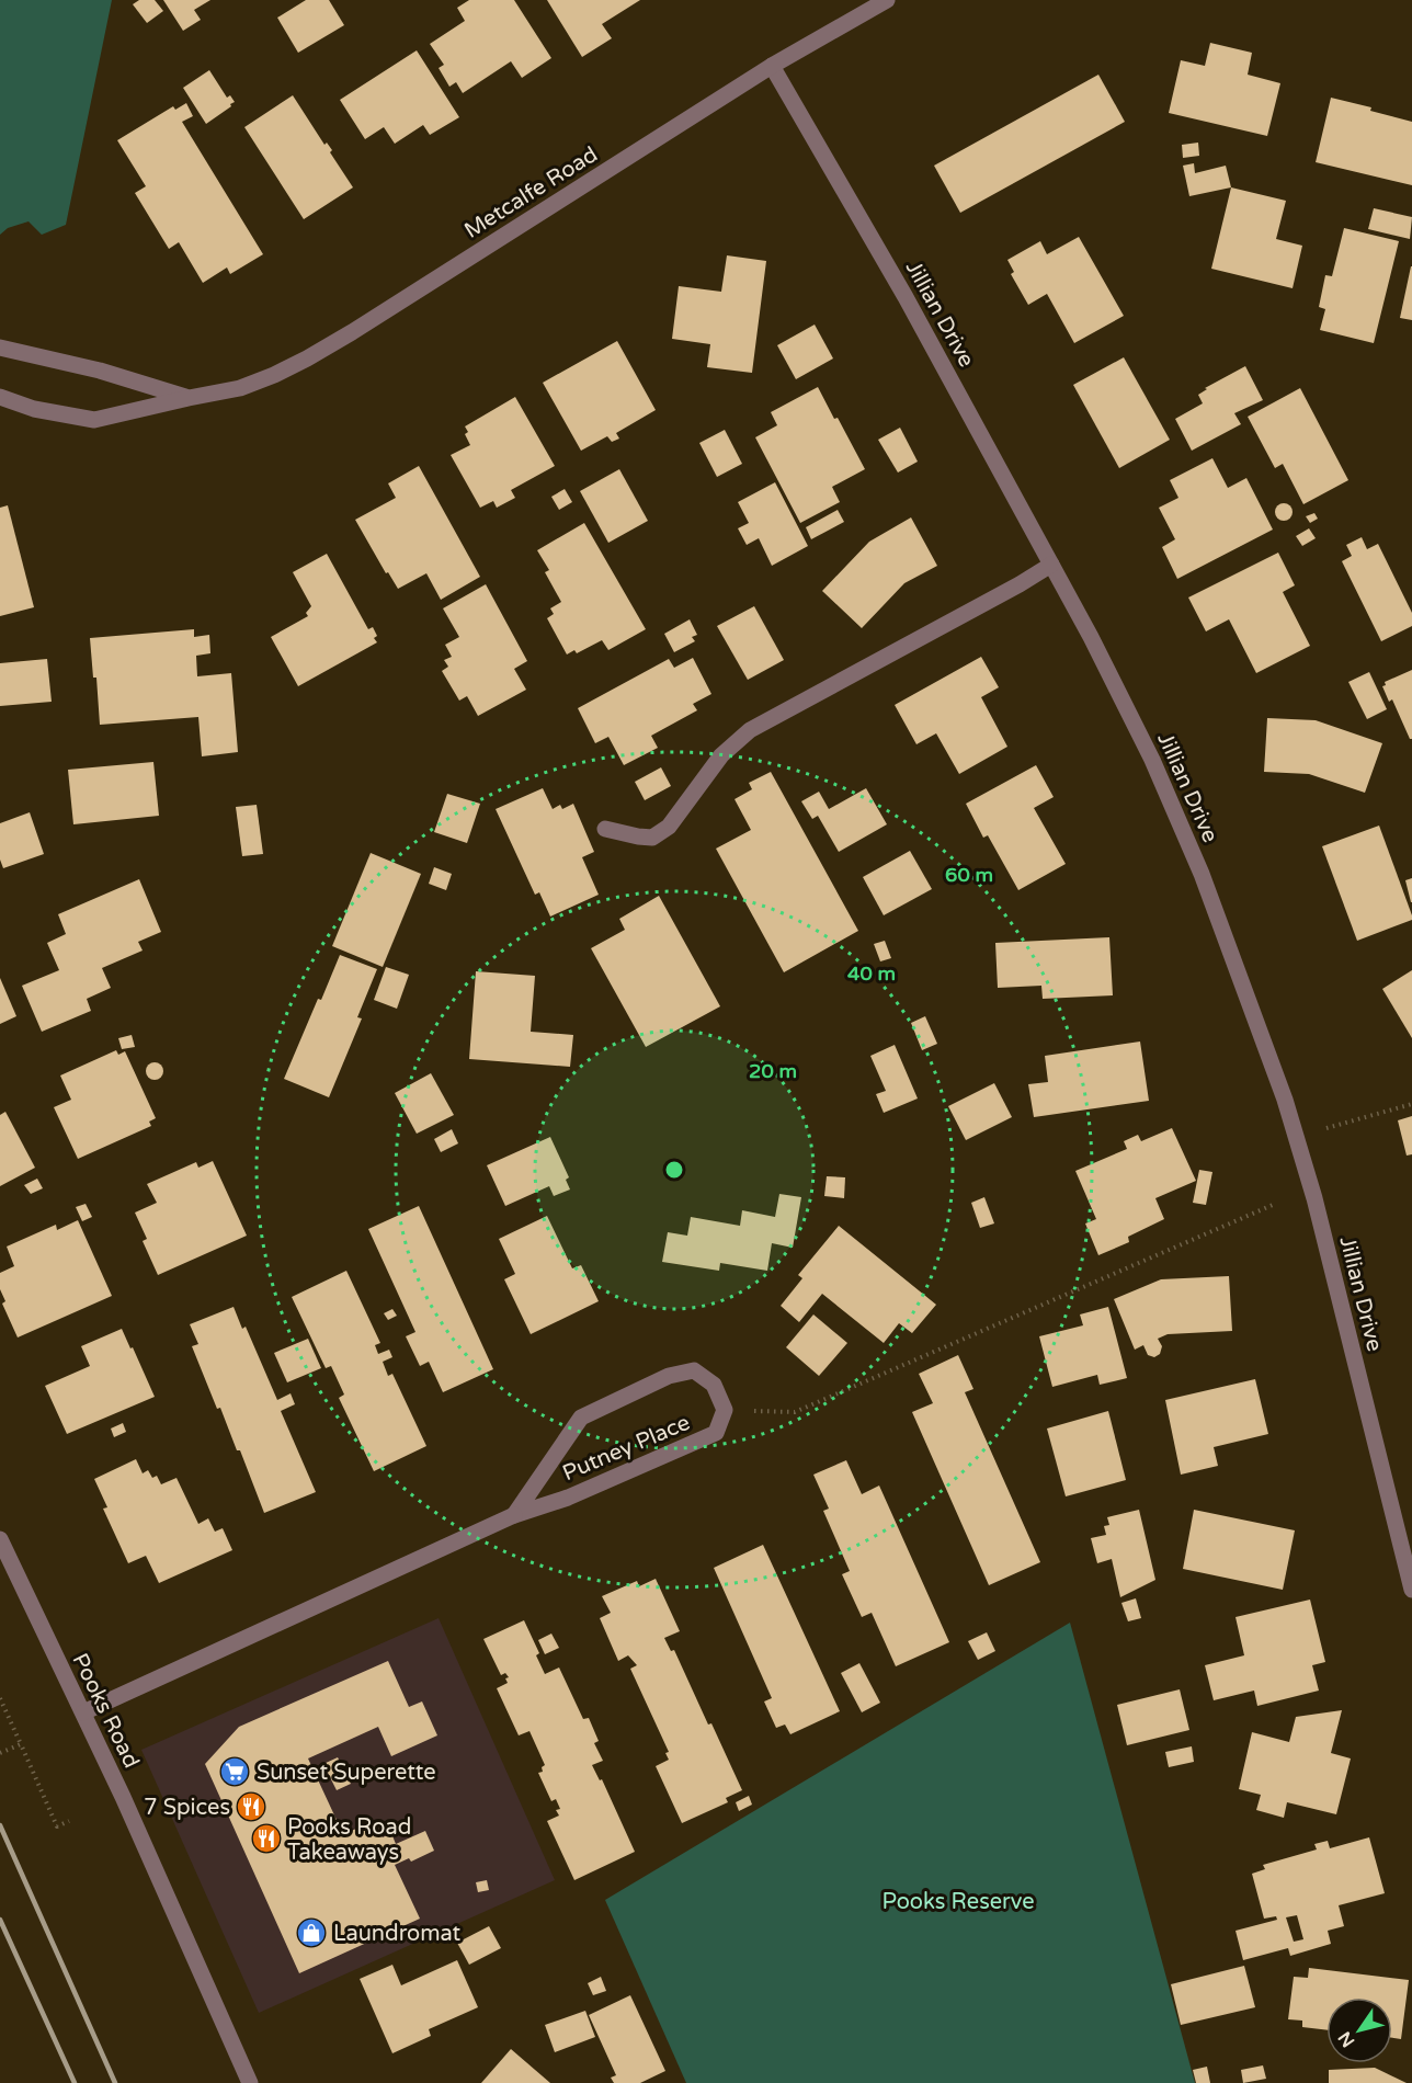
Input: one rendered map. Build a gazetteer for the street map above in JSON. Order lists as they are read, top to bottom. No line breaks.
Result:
{"streets":{"street":["Metcalfe Road","Jillian Drive","Putney Place","Pooks Road"]},"crossings":[["Metcalfe Road","Jillian Drive"],["Putney Place","Pooks Road"]],"parks":["Pooks Reserve"],"places":{"supermarket":["Sunset Superette"],"restaurant":["7 Spices","Pooks Road Takeaways"],"shop":["Laundromat"]},"north":"bottom left","rings":["60 m","40 m","20 m"]}
